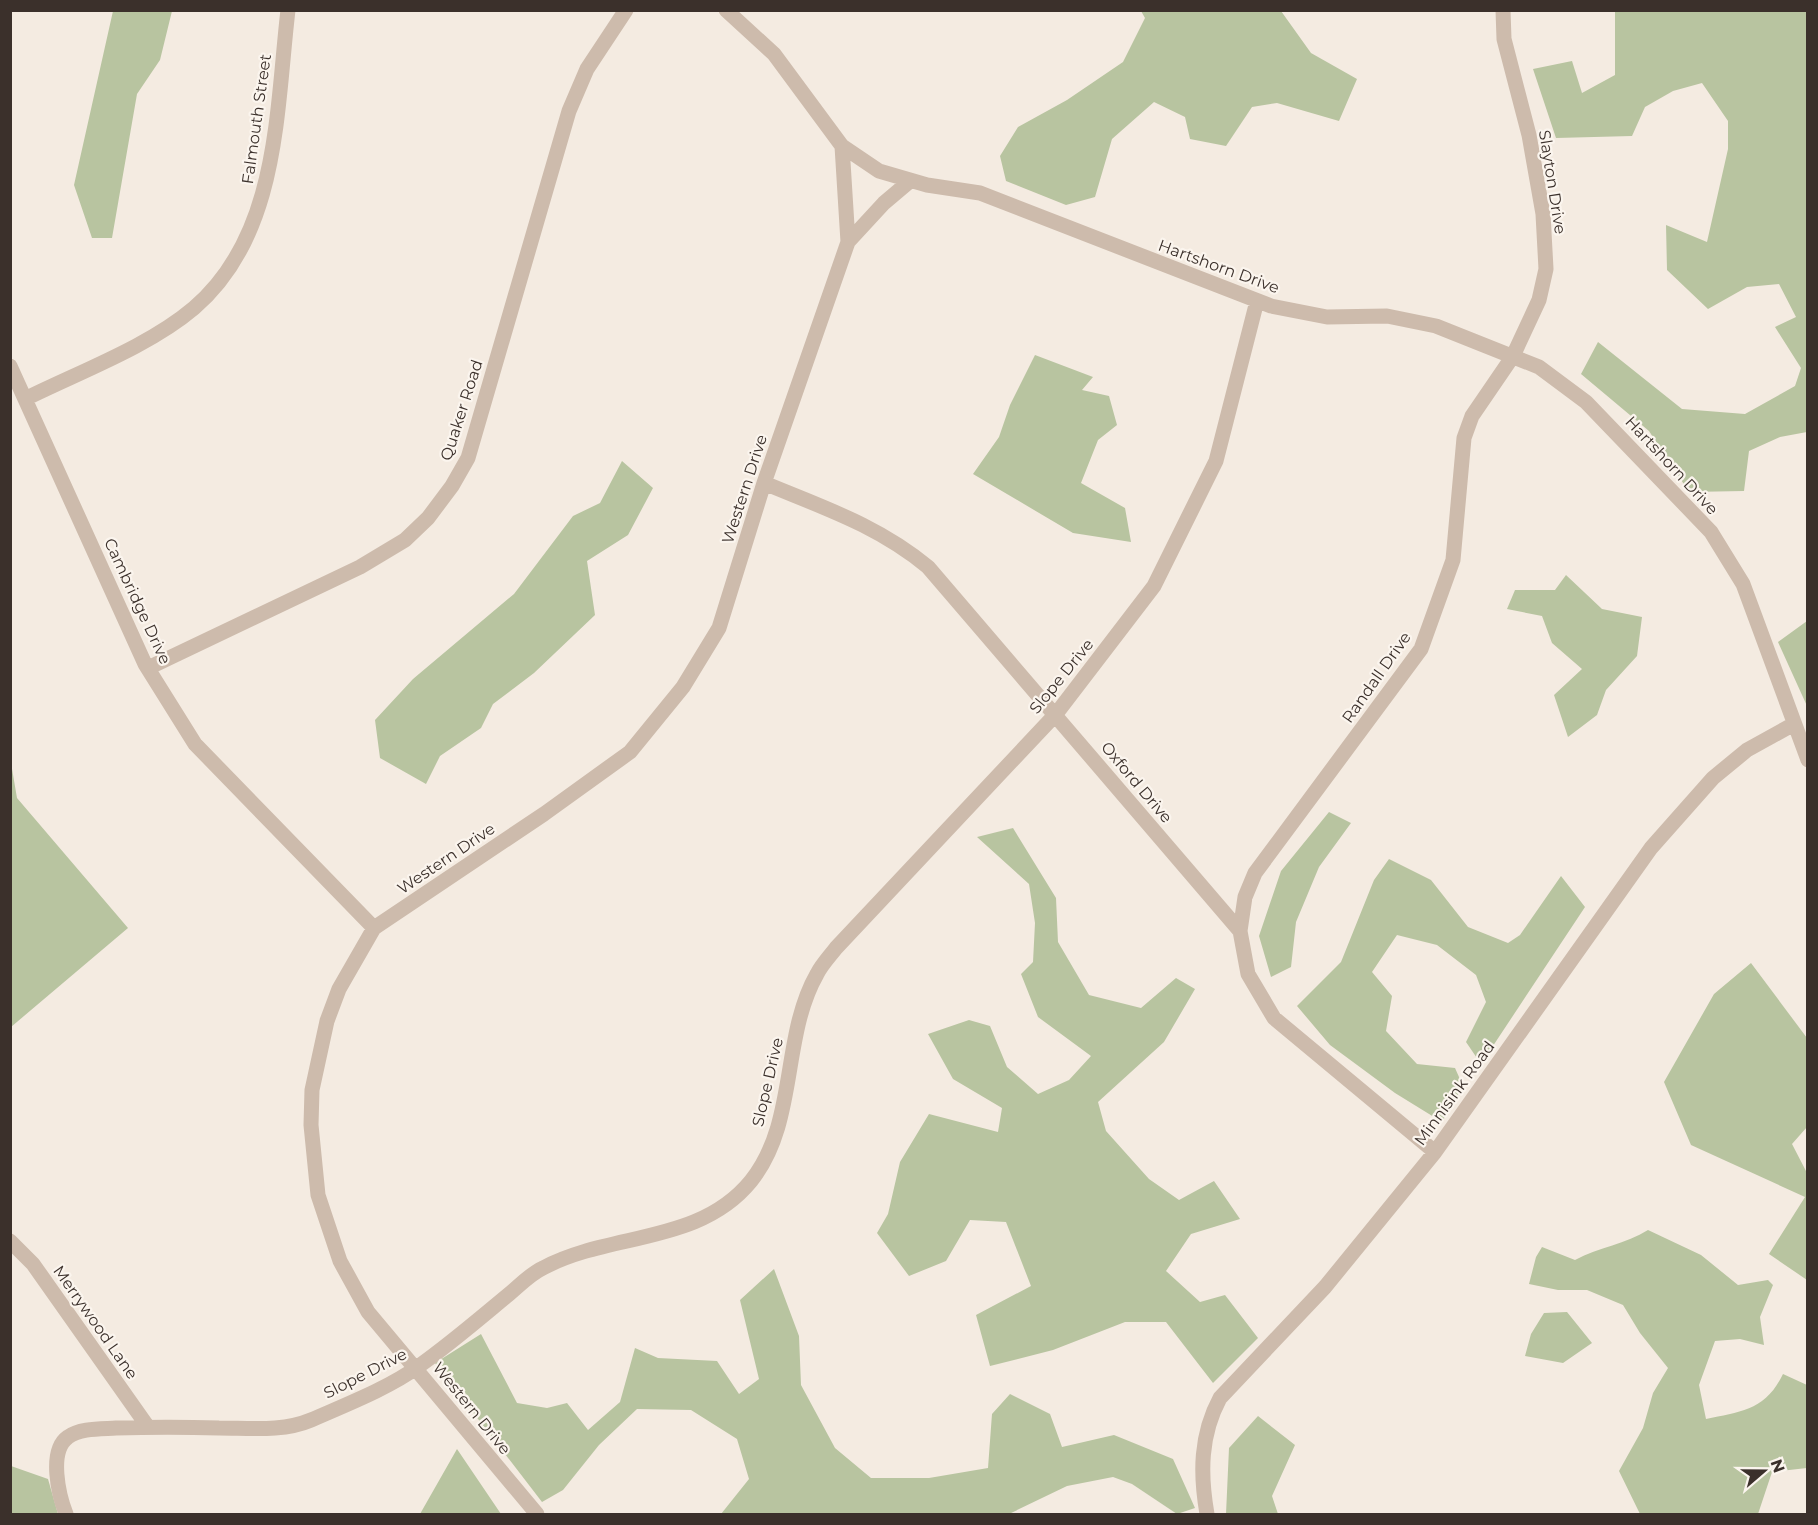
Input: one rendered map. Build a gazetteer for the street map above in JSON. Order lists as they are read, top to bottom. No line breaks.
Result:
{"streets":{"street":["Falmouth Street","Slayton Drive","Hartshorn Drive","Quaker Road","Western Drive","Cambridge Drive","Slope Drive","Randall Drive","Oxford Drive","Minnisink Road","Merrywood Lane"]},"crossings":[["Falmouth Street","Cambridge Drive"],["Slayton Drive","Hartshorn Drive"],["Slayton Drive","Randall Drive"],["Hartshorn Drive","Western Drive"],["Hartshorn Drive","Slope Drive"],["Hartshorn Drive","Randall Drive"],["Hartshorn Drive","Minnisink Road"],["Quaker Road","Cambridge Drive"],["Western Drive","Cambridge Drive"],["Western Drive","Slope Drive"],["Western Drive","Oxford Drive"],["Slope Drive","Oxford Drive"],["Slope Drive","Merrywood Lane"],["Randall Drive","Oxford Drive"],["Oxford Drive","Minnisink Road"]],"north":"right"}
